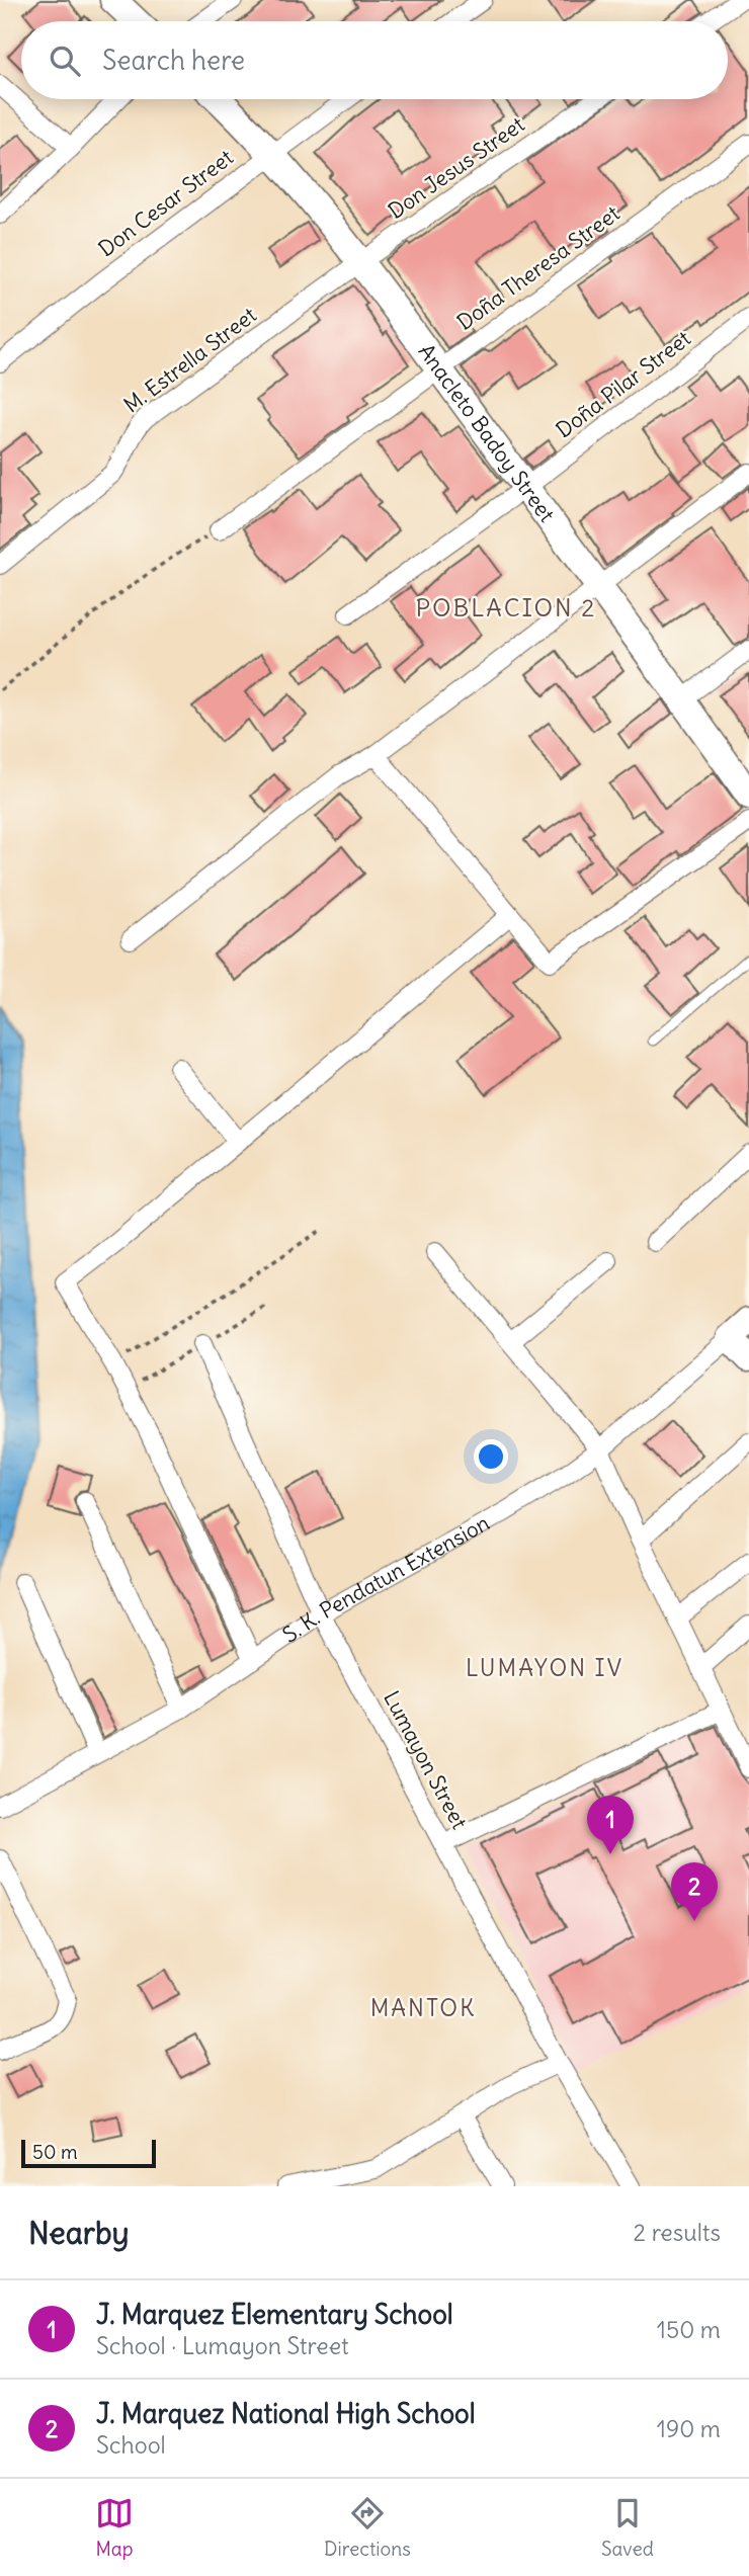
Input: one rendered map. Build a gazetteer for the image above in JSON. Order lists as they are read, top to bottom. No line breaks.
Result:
{"streets":{"main road":["Anacleto Badoy Street"],"street":["Don Jesus Street","Don Cesar Street","Doña Theresa Street","M. Estrella Street","Doña Pilar Street","S. K. Pendatun Extension","Lumayon Street"]},"crossings":[["Don Jesus Street","M. Estrella Street"],["Don Jesus Street","Anacleto Badoy Street"],["Don Cesar Street","Anacleto Badoy Street"],["Doña Theresa Street","Anacleto Badoy Street"],["M. Estrella Street","Anacleto Badoy Street"],["Doña Pilar Street","Anacleto Badoy Street"],["S. K. Pendatun Extension","Lumayon Street"]],"districts":["POBLACION 2","LUMAYON IV","MANTOK"],"scale_bar":"50 m","page":{"search":"Search here","pins":["1","2"],"scale":"50 m","heading":["Nearby","2 results"],"list":[{"mark":"1","name":"J. Marquez Elementary School","note":"School · Lumayon Street","value":"150 m"},{"mark":"2","name":"J. Marquez National High School","note":"School","value":"190 m"}],"nav":["Map","Directions","Saved"]}}
